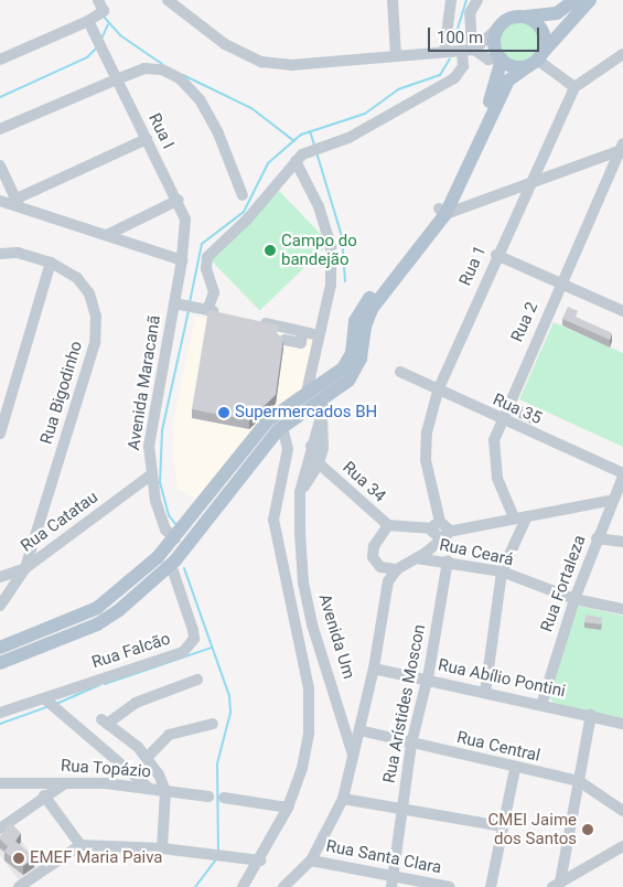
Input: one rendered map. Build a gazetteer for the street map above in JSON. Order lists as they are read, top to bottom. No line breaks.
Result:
{"streets":{"street":["Rua I","Rua 1","Rua 2","Avenida Maracanã","Rua Bigodinho","Rua 35","Rua 34","Rua Catatau","Rua Ceará","Rua Fortaleza","Avenida Um","Rua Falcão","Rua Abílio Pontini","Rua Arístides Moscon","Rua Central","Rua Topázio","Rua Santa Clara"]},"crossings":[["Rua I","Avenida Maracanã"],["Rua 1","Rua 35"],["Rua 2","Rua 35"],["Avenida Maracanã","Rua Catatau"],["Rua Bigodinho","Rua Catatau"],["Rua 35","Rua Fortaleza"],["Rua 34","Avenida Um"],["Rua Ceará","Rua Fortaleza"],["Rua Ceará","Rua Arístides Moscon"],["Rua Fortaleza","Rua Abílio Pontini"],["Rua Abílio Pontini","Rua Arístides Moscon"],["Rua Arístides Moscon","Rua Central"],["Rua Arístides Moscon","Rua Santa Clara"]],"places":["Campo do bandejão","Supermercados BH","CMEI Jaime dos Santos","EMEF Maria Paiva"],"scale_bar":"100 m"}
